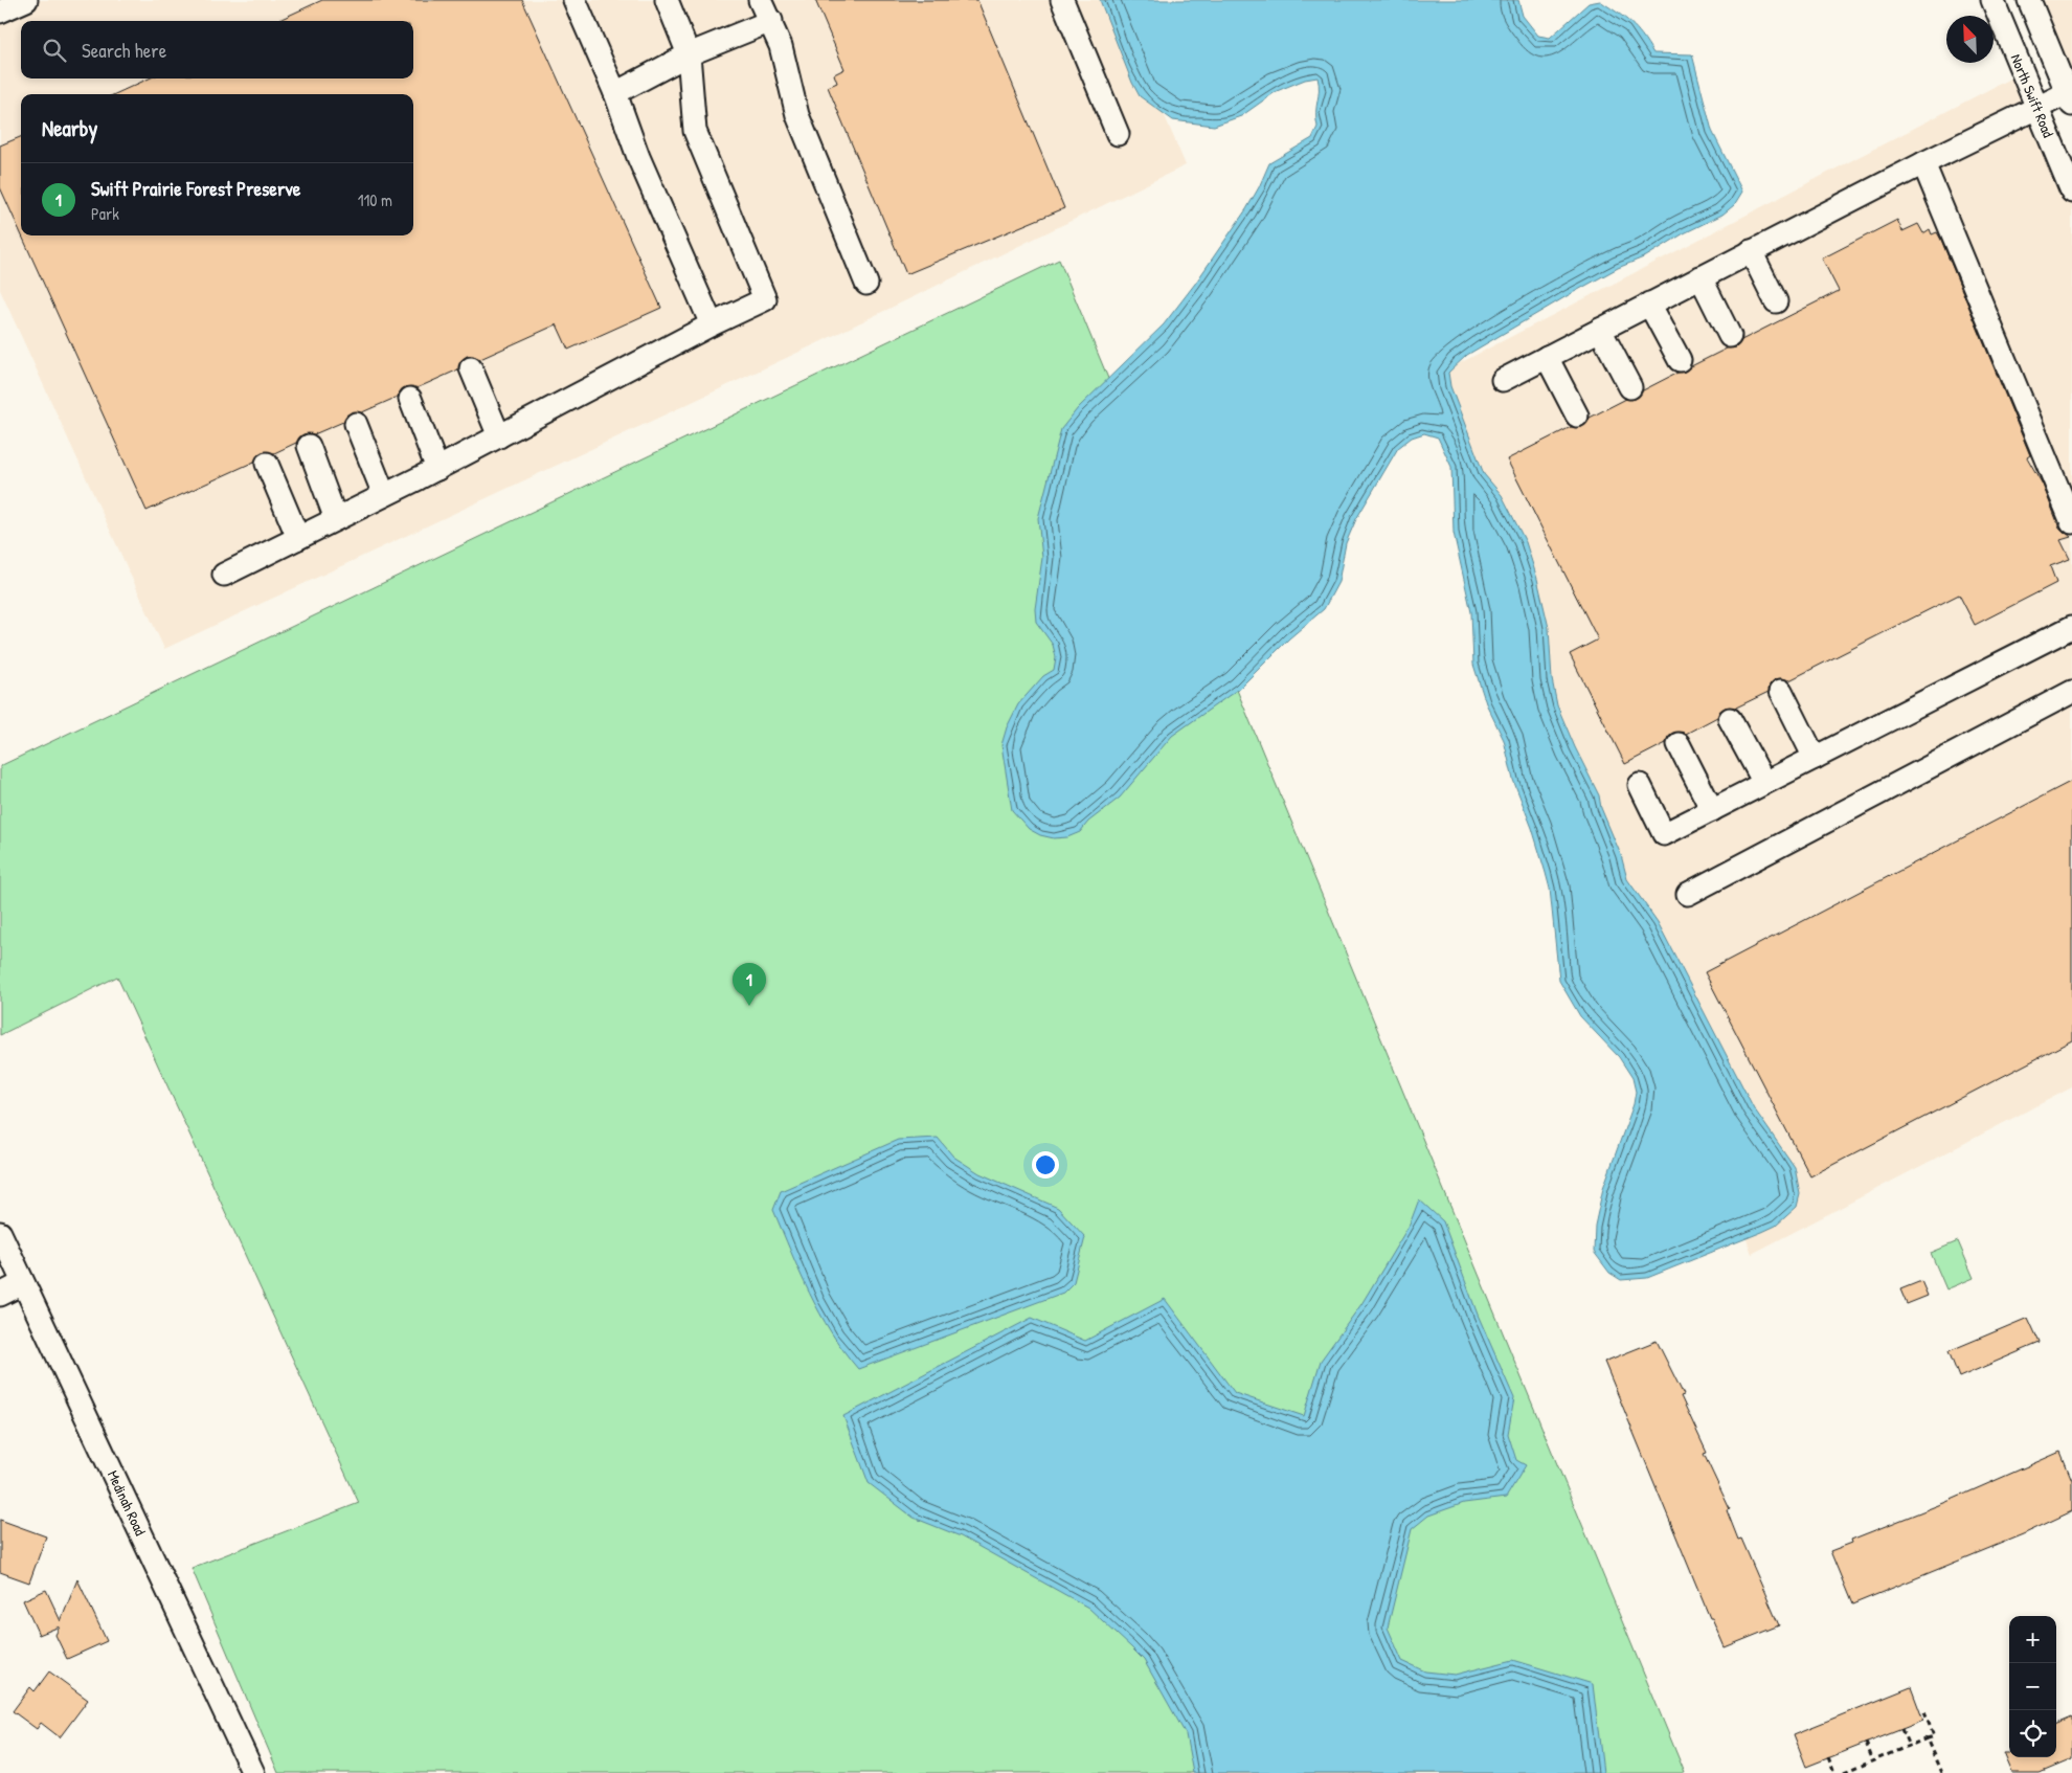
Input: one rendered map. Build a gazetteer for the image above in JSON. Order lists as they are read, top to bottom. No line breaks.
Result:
{"streets":{"street":["North Swift Road","Medinah Road"]},"north":"top left","page":{"search":"Search here","heading":"Nearby","list":[{"mark":"1","name":"Swift Prairie Forest Preserve","note":"Park","value":"110 m"}],"pins":"1","map_buttons":["+","−"]}}
